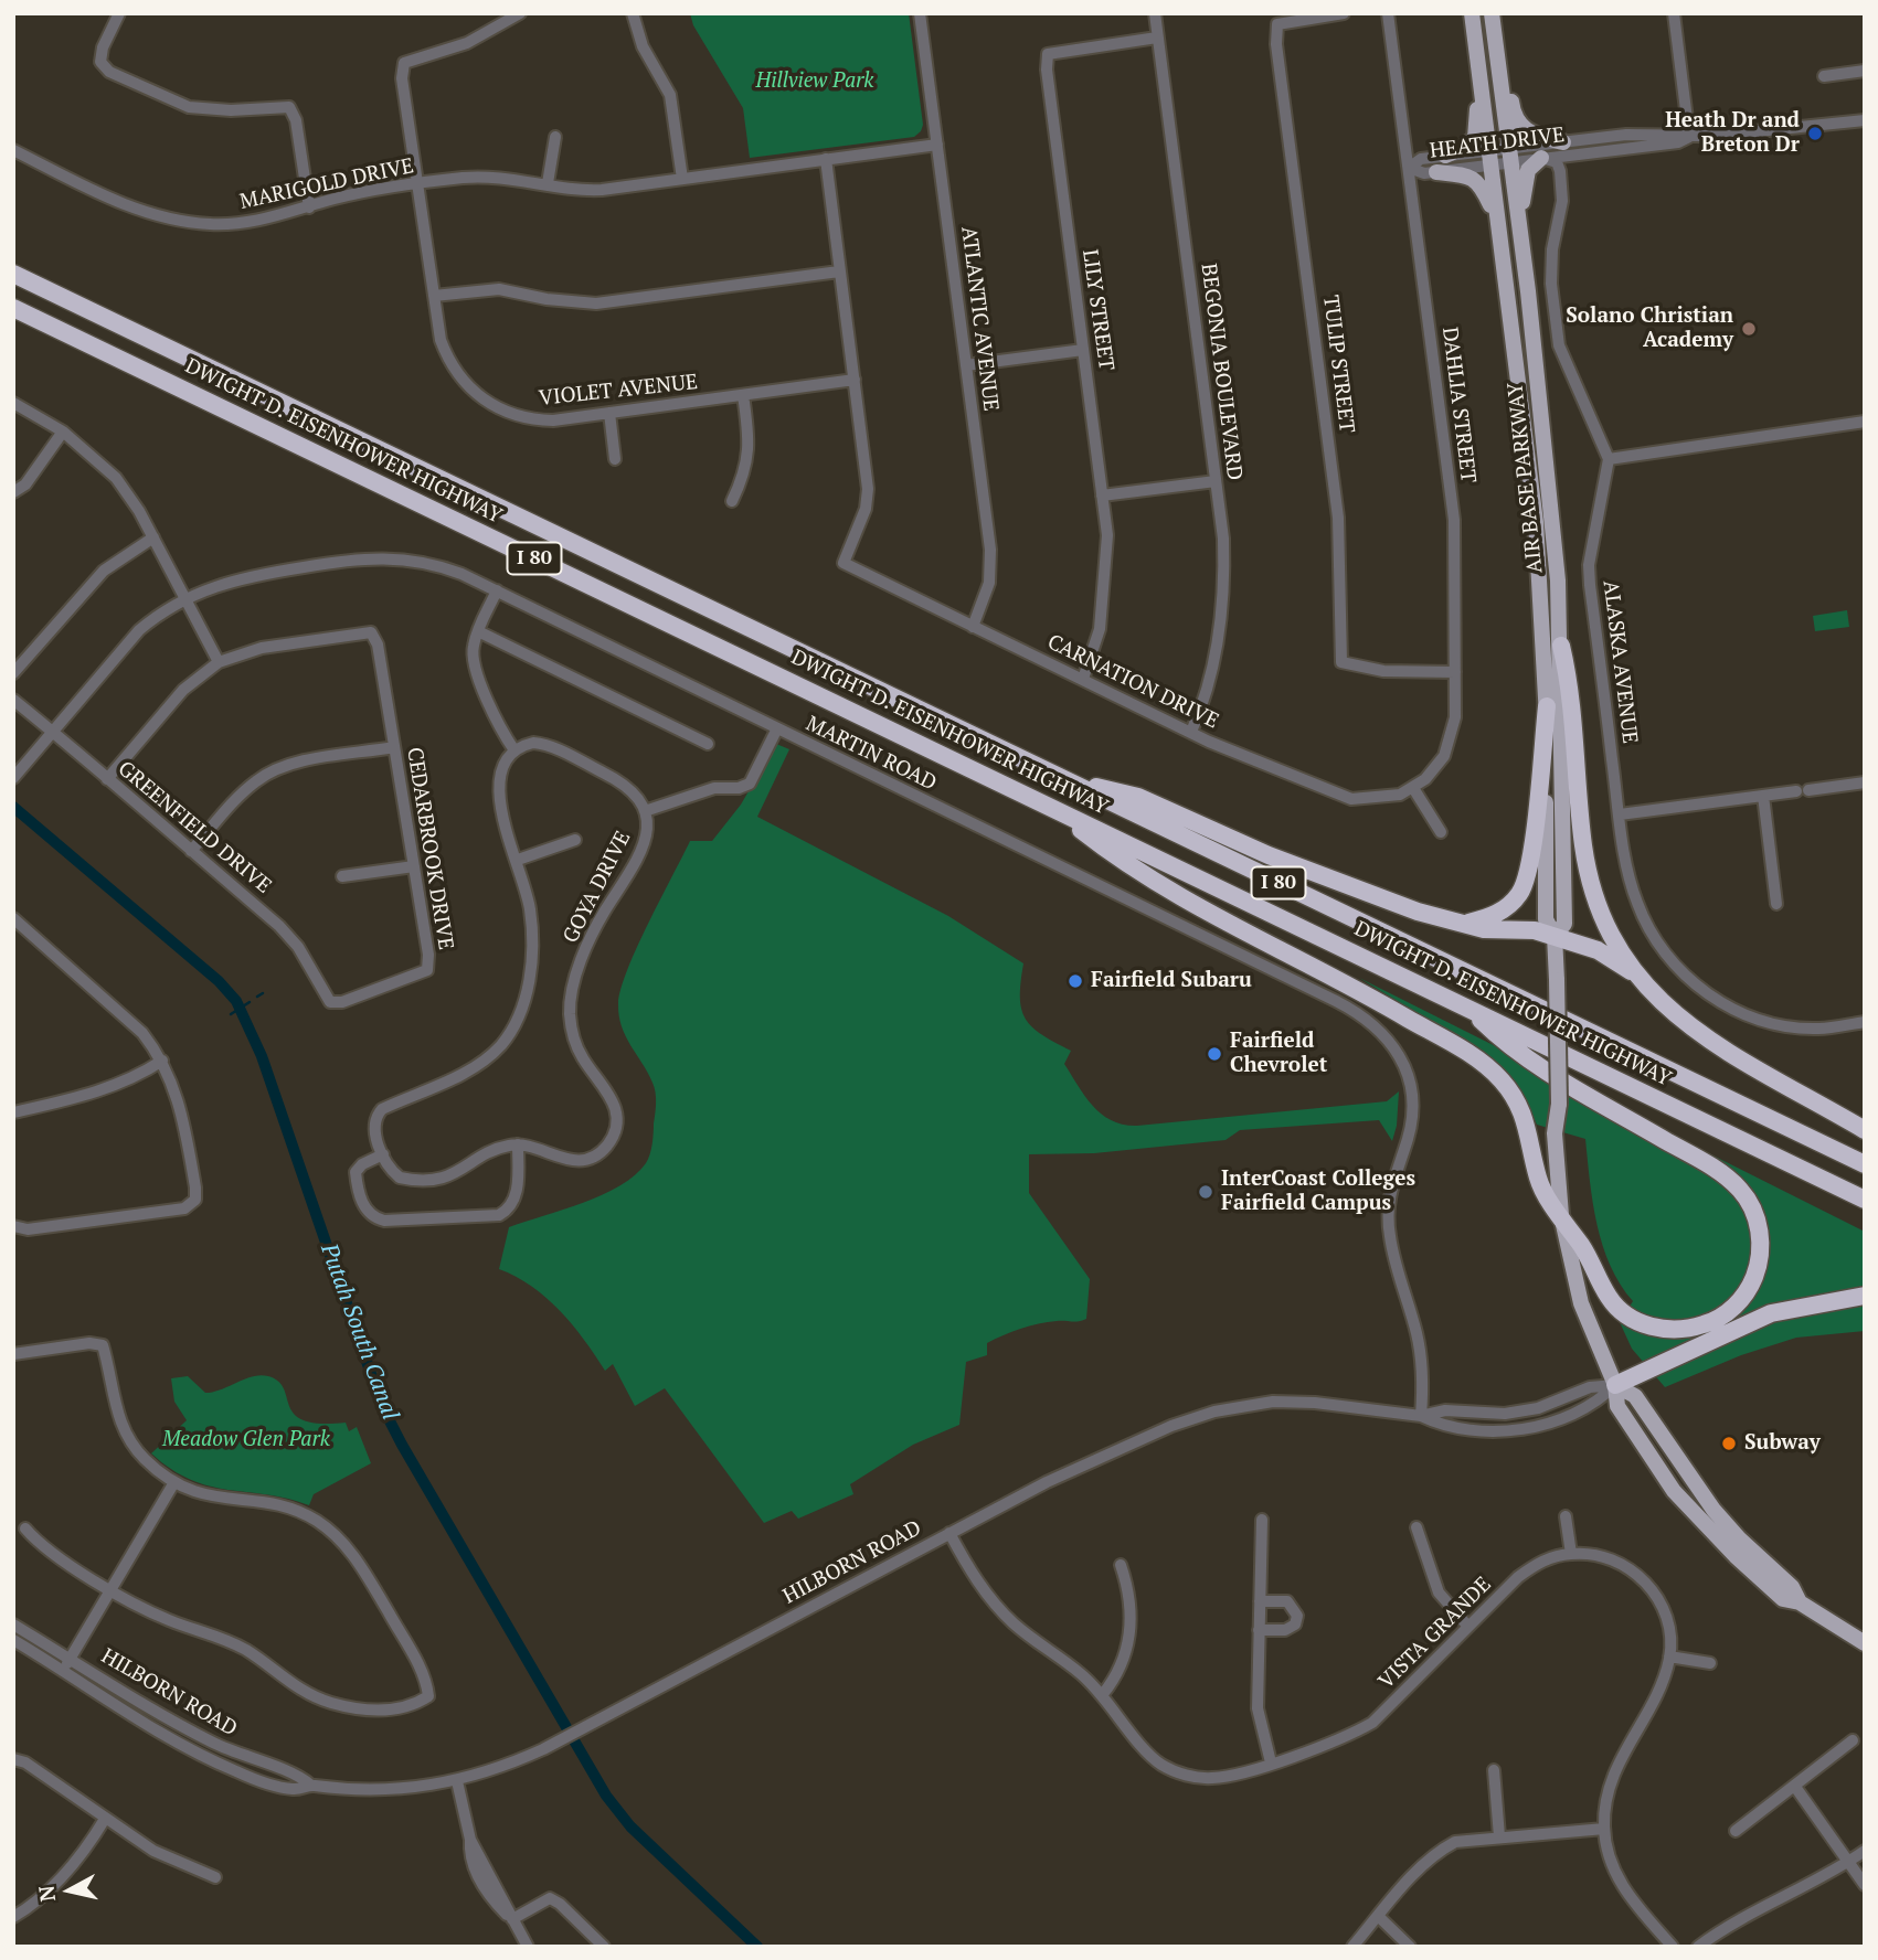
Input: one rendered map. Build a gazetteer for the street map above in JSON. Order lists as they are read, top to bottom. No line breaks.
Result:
{"streets":{"highway":["DWIGHT D. EISENHOWER HIGHWAY","I 80"],"main road":["AIR BASE PARKWAY"],"street":["HEATH DRIVE","MARIGOLD DRIVE","LILY STREET","ATLANTIC AVENUE","TULIP STREET","BEGONIA BOULEVARD","VIOLET AVENUE","DAHLIA STREET","ALASKA AVENUE","CARNATION DRIVE","MARTIN ROAD","GREENFIELD DRIVE","CEDARBROOK DRIVE","GOYA DRIVE","HILBORN ROAD","VISTA GRANDE"]},"crossings":[["HEATH DRIVE","DAHLIA STREET"],["HEATH DRIVE","AIR BASE PARKWAY"],["MARIGOLD DRIVE","ATLANTIC AVENUE"],["MARIGOLD DRIVE","VIOLET AVENUE"],["LILY STREET","BEGONIA BOULEVARD"],["LILY STREET","CARNATION DRIVE"],["ATLANTIC AVENUE","CARNATION DRIVE"],["TULIP STREET","DAHLIA STREET"],["BEGONIA BOULEVARD","CARNATION DRIVE"],["VIOLET AVENUE","CARNATION DRIVE"],["DAHLIA STREET","CARNATION DRIVE"],["AIR BASE PARKWAY","HILBORN ROAD"],["MARTIN ROAD","GREENFIELD DRIVE"],["MARTIN ROAD","GOYA DRIVE"],["MARTIN ROAD","HILBORN ROAD"],["GREENFIELD DRIVE","CEDARBROOK DRIVE"],["HILBORN ROAD","VISTA GRANDE"]],"water":["Putah South Canal"],"parks":["Hillview Park","Meadow Glen Park"],"places":["Heath Dr and Breton Dr","Solano Christian Academy","Fairfield Subaru","Fairfield Chevrolet","InterCoast Colleges Fairfield Campus","Subway"],"north":"left"}
